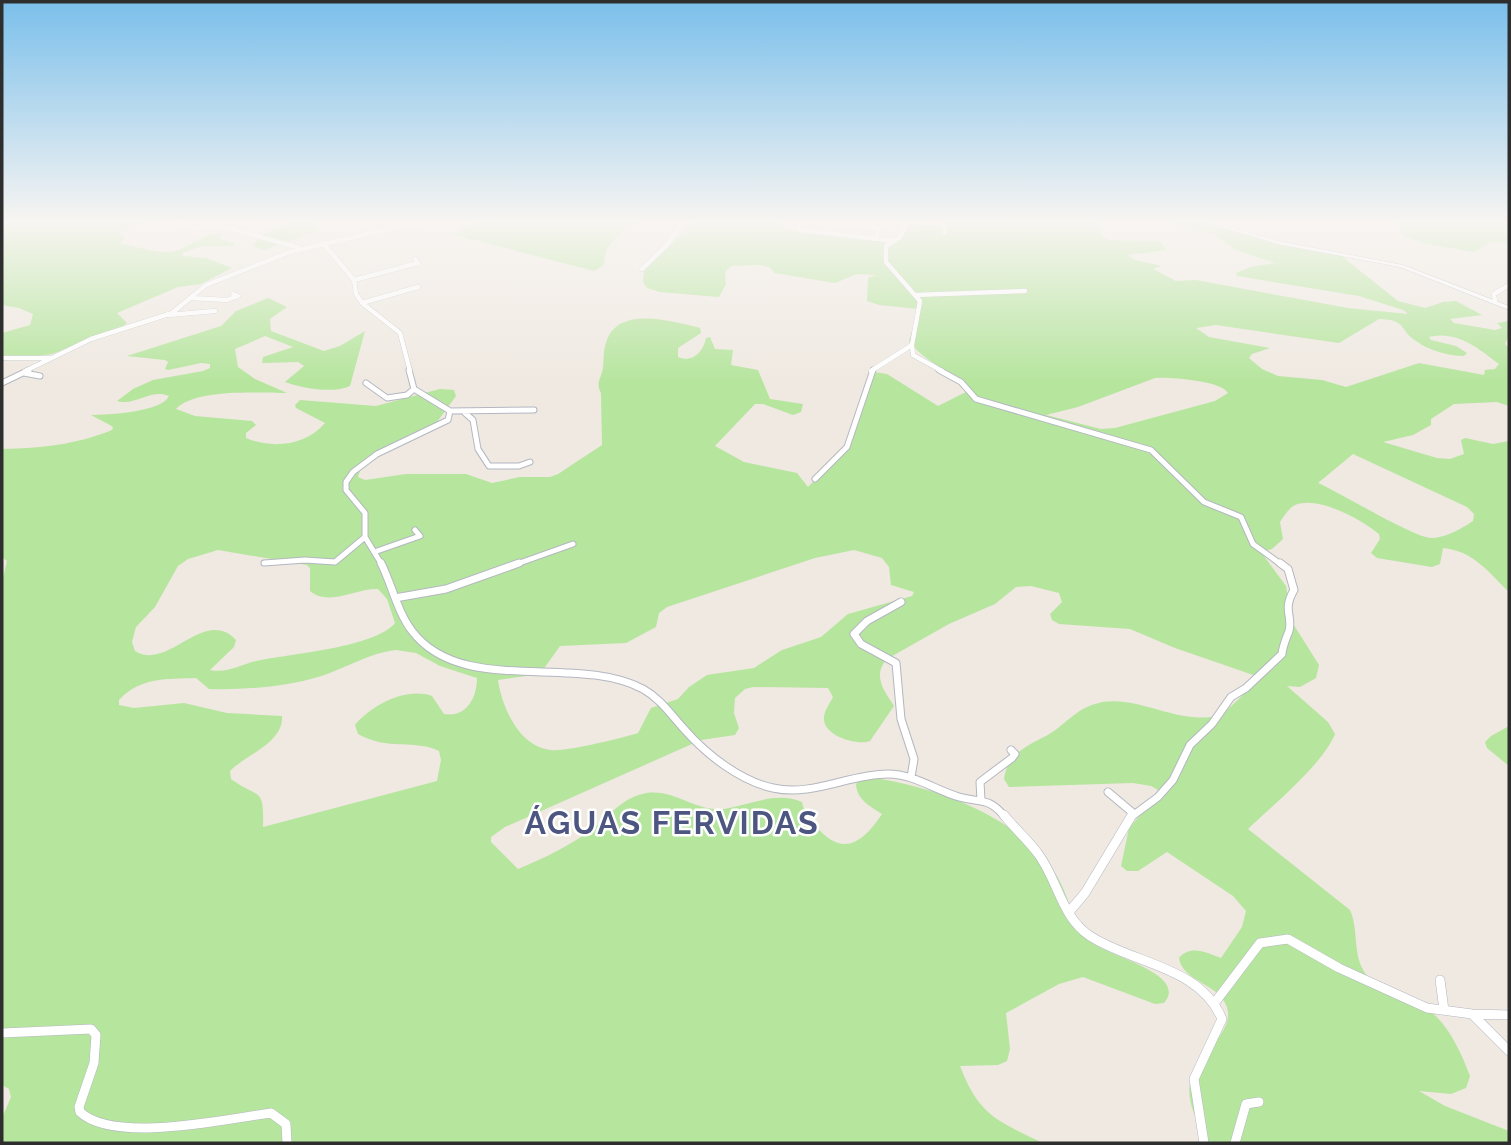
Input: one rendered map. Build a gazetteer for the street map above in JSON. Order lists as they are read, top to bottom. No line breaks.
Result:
{"districts":["ÁGUAS FERVIDAS"]}
